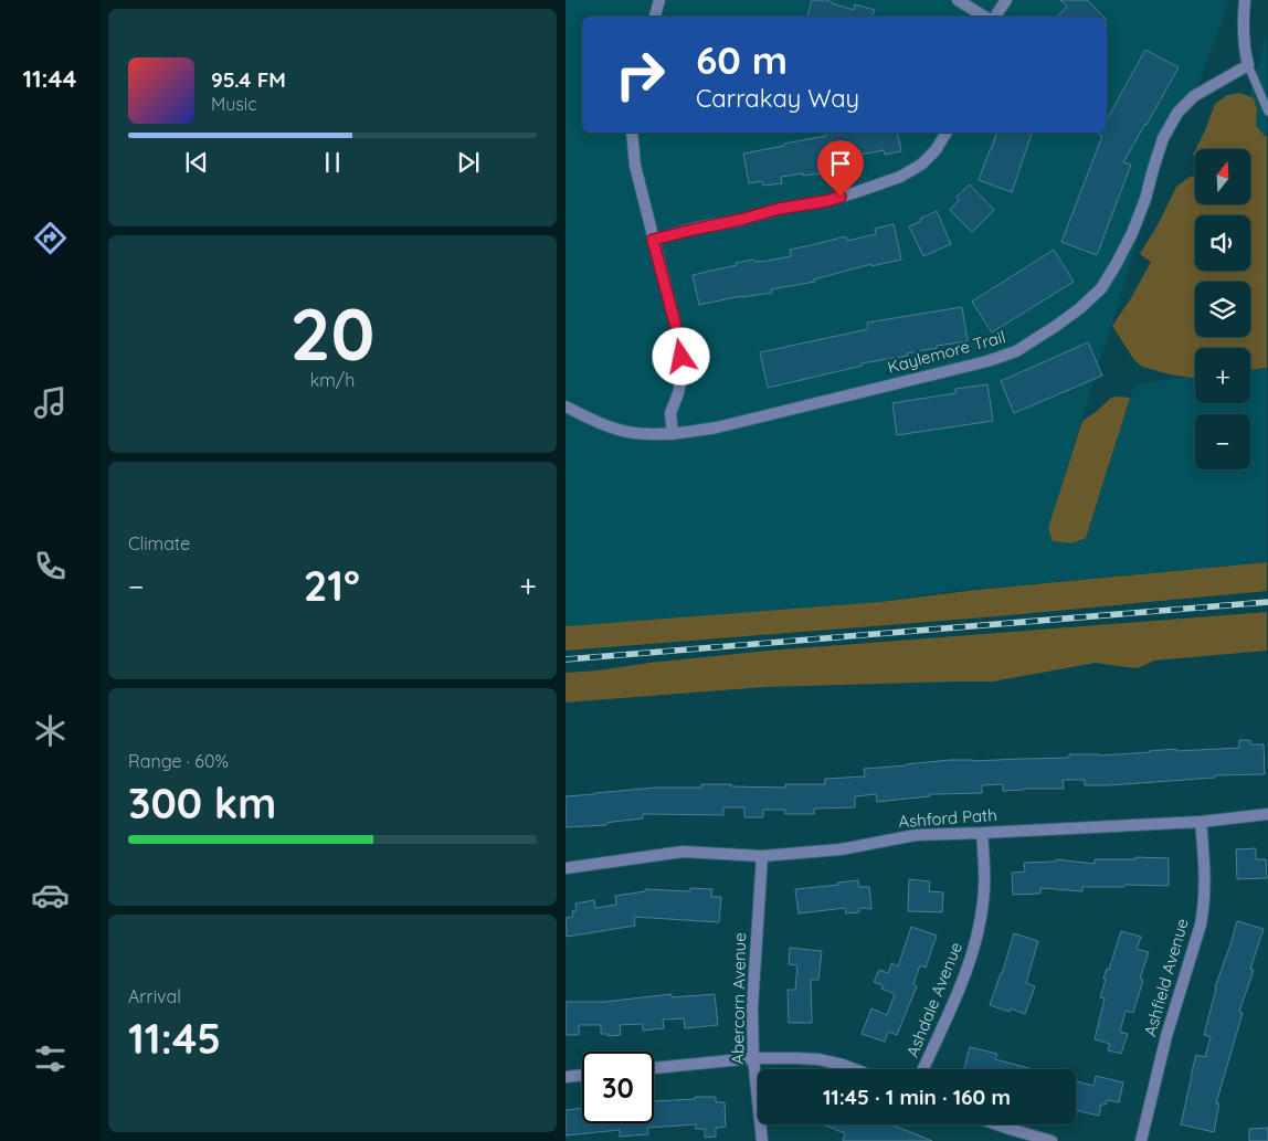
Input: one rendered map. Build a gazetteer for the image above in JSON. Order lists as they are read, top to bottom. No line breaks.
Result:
{"streets":{"street":["Kaylemore Trail","Ashford Path","Ashfield Avenue","Abercorn Avenue","Ashdale Avenue"]},"crossings":[["Ashford Path","Ashfield Avenue"],["Ashford Path","Abercorn Avenue"],["Ashford Path","Ashdale Avenue"]],"north":"top","page":{"tabs":"11:44","turn":["60 m","Carrakay Way"],"song":["95.4 FM","Music"],"map_buttons":["+","−"],"tile":[["20","km/h"],"Climate",["Range · 60%","300 km"],["Arrival","11:45"]],"heat":["−","21°","+"],"limit":"30","trip":"11:45 · 1 min · 160 m"}}
